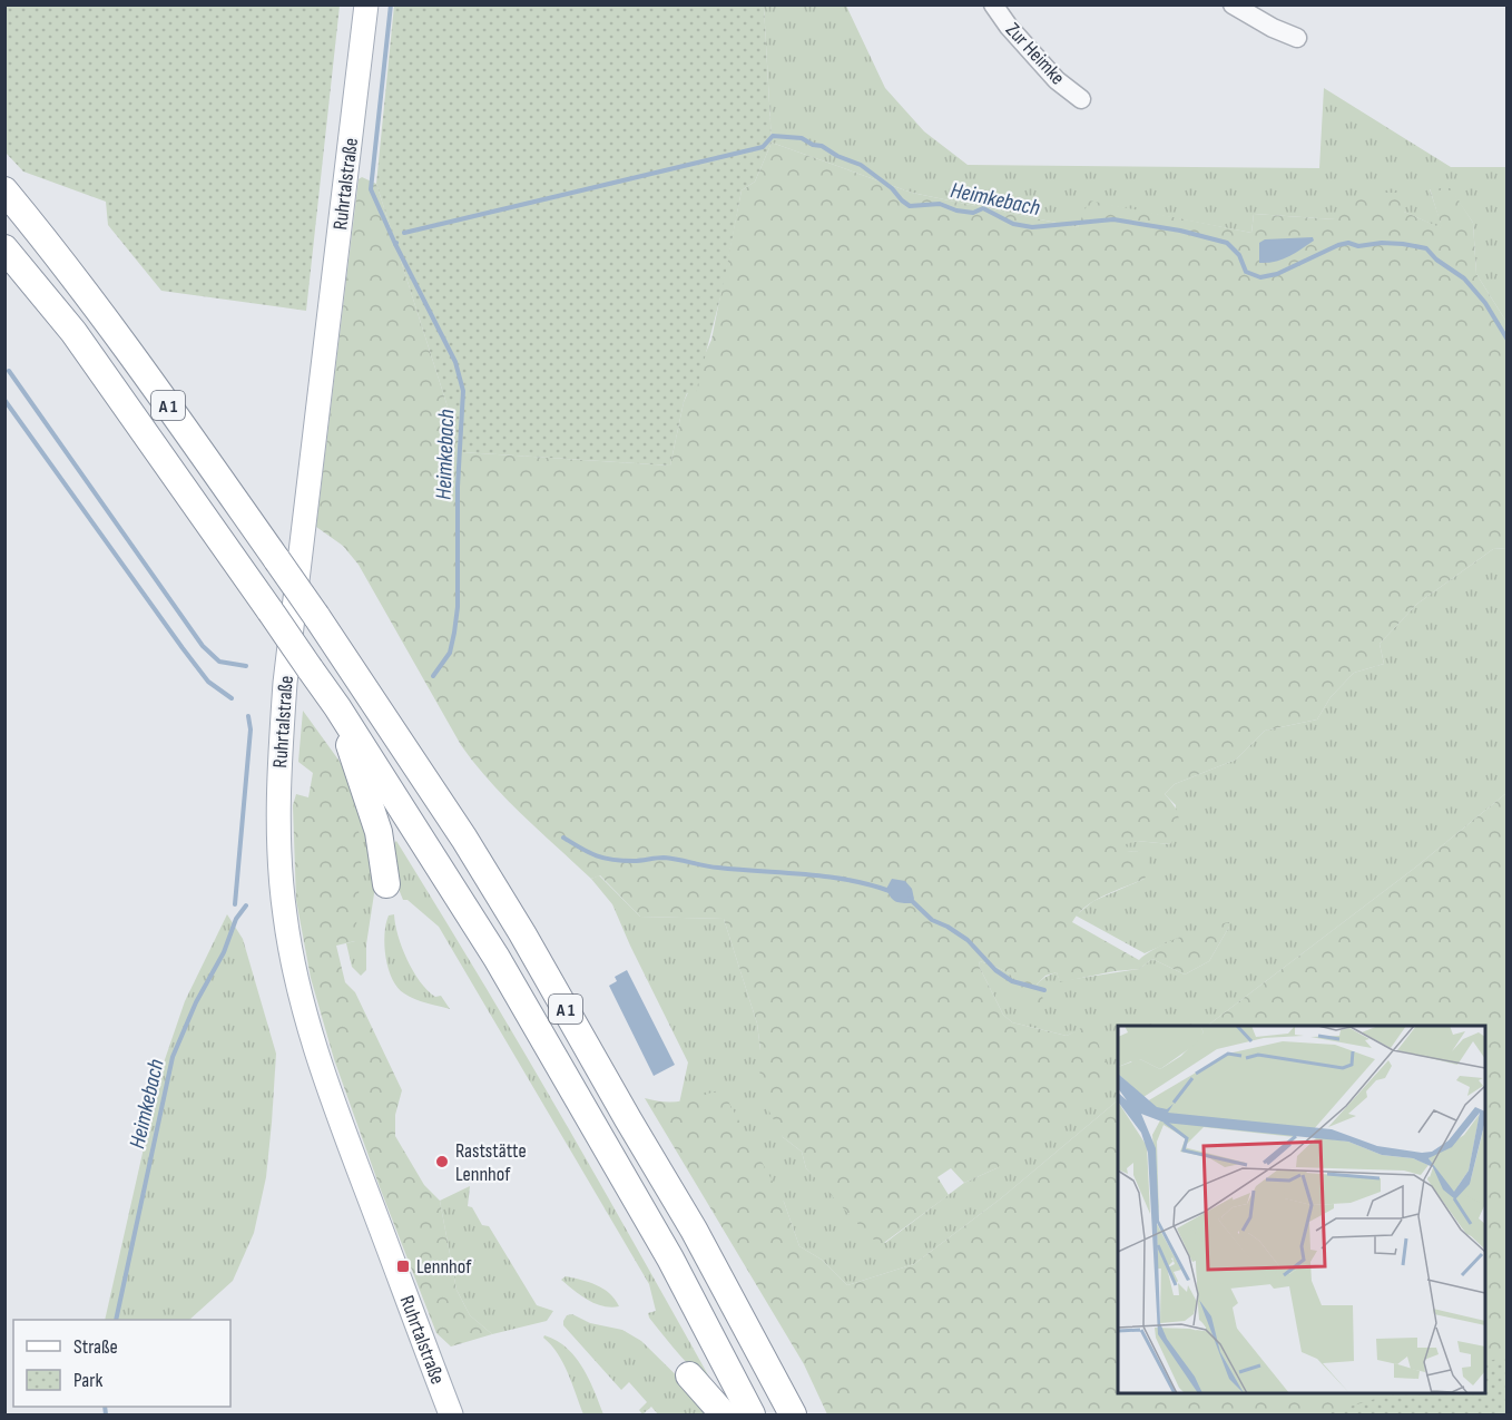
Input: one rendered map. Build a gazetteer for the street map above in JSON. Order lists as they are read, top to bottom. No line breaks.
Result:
{"streets":{"highway":["A 1"],"main road":["Ruhrtalstraße"],"street":["Zur Heimke"]},"water":["Heimkebach"],"places":{"other":["Raststätte Lennhof"],"transit":["Lennhof"]},"legend":["Straße","Park"]}
